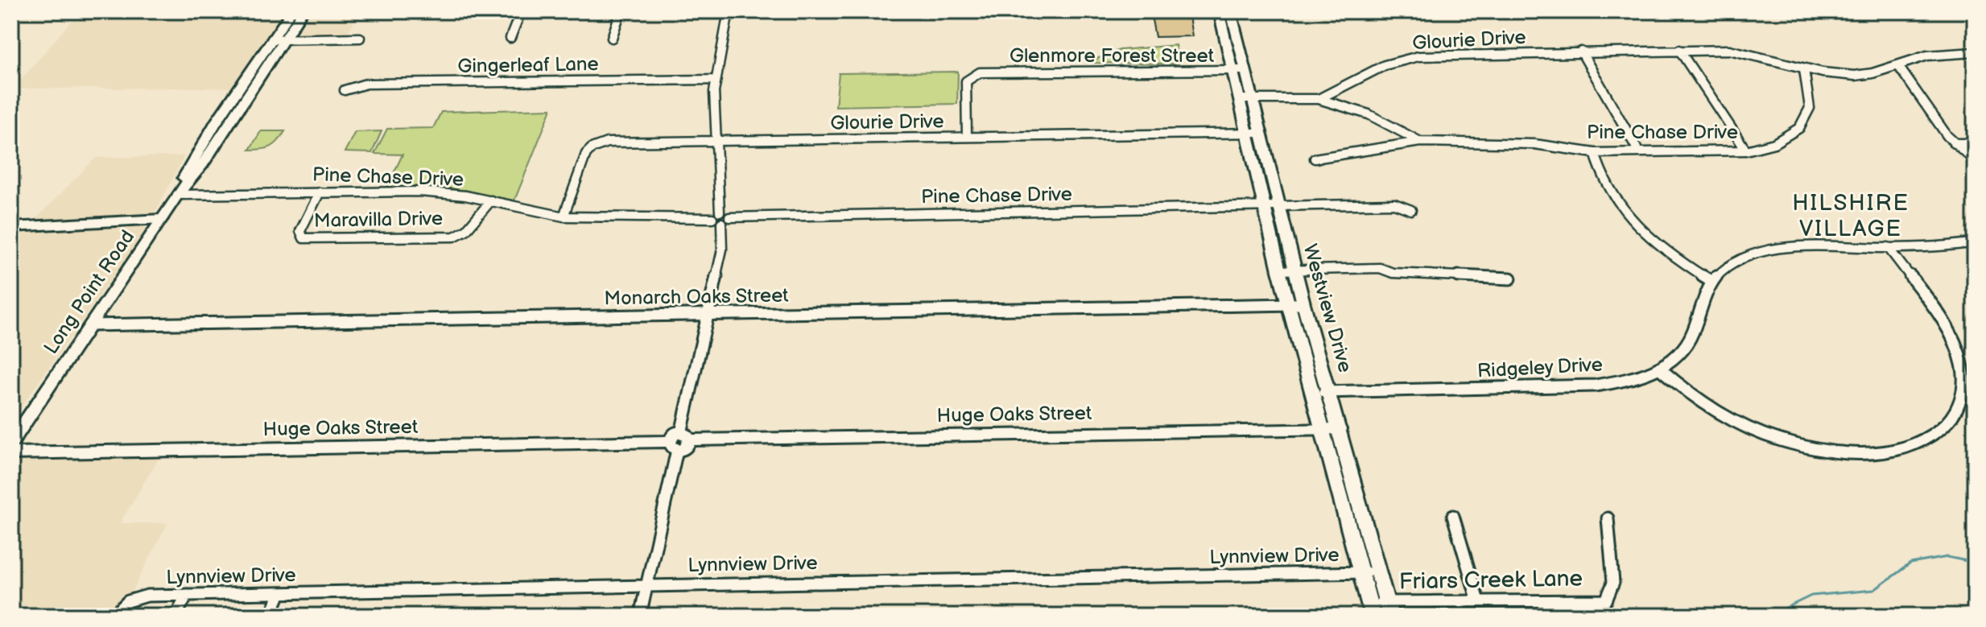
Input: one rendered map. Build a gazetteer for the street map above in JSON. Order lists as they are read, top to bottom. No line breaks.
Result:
{"streets":{"main road":["Long Point Road","Westview Drive"],"street":["Glourie Drive","Glenmore Forest Street","Gingerleaf Lane","Pine Chase Drive","Maravilla Drive","Monarch Oaks Street","Ridgeley Drive","Huge Oaks Street","Lynnview Drive","Friars Creek Lane"]},"crossings":[["Glourie Drive","Glenmore Forest Street"],["Glourie Drive","Pine Chase Drive"],["Glourie Drive","Westview Drive"],["Glenmore Forest Street","Westview Drive"],["Pine Chase Drive","Maravilla Drive"],["Pine Chase Drive","Long Point Road"],["Pine Chase Drive","Westview Drive"],["Long Point Road","Monarch Oaks Street"],["Monarch Oaks Street","Westview Drive"],["Westview Drive","Ridgeley Drive"],["Westview Drive","Huge Oaks Street"],["Westview Drive","Lynnview Drive"],["Westview Drive","Friars Creek Lane"]],"districts":["HILSHIRE VILLAGE"]}
